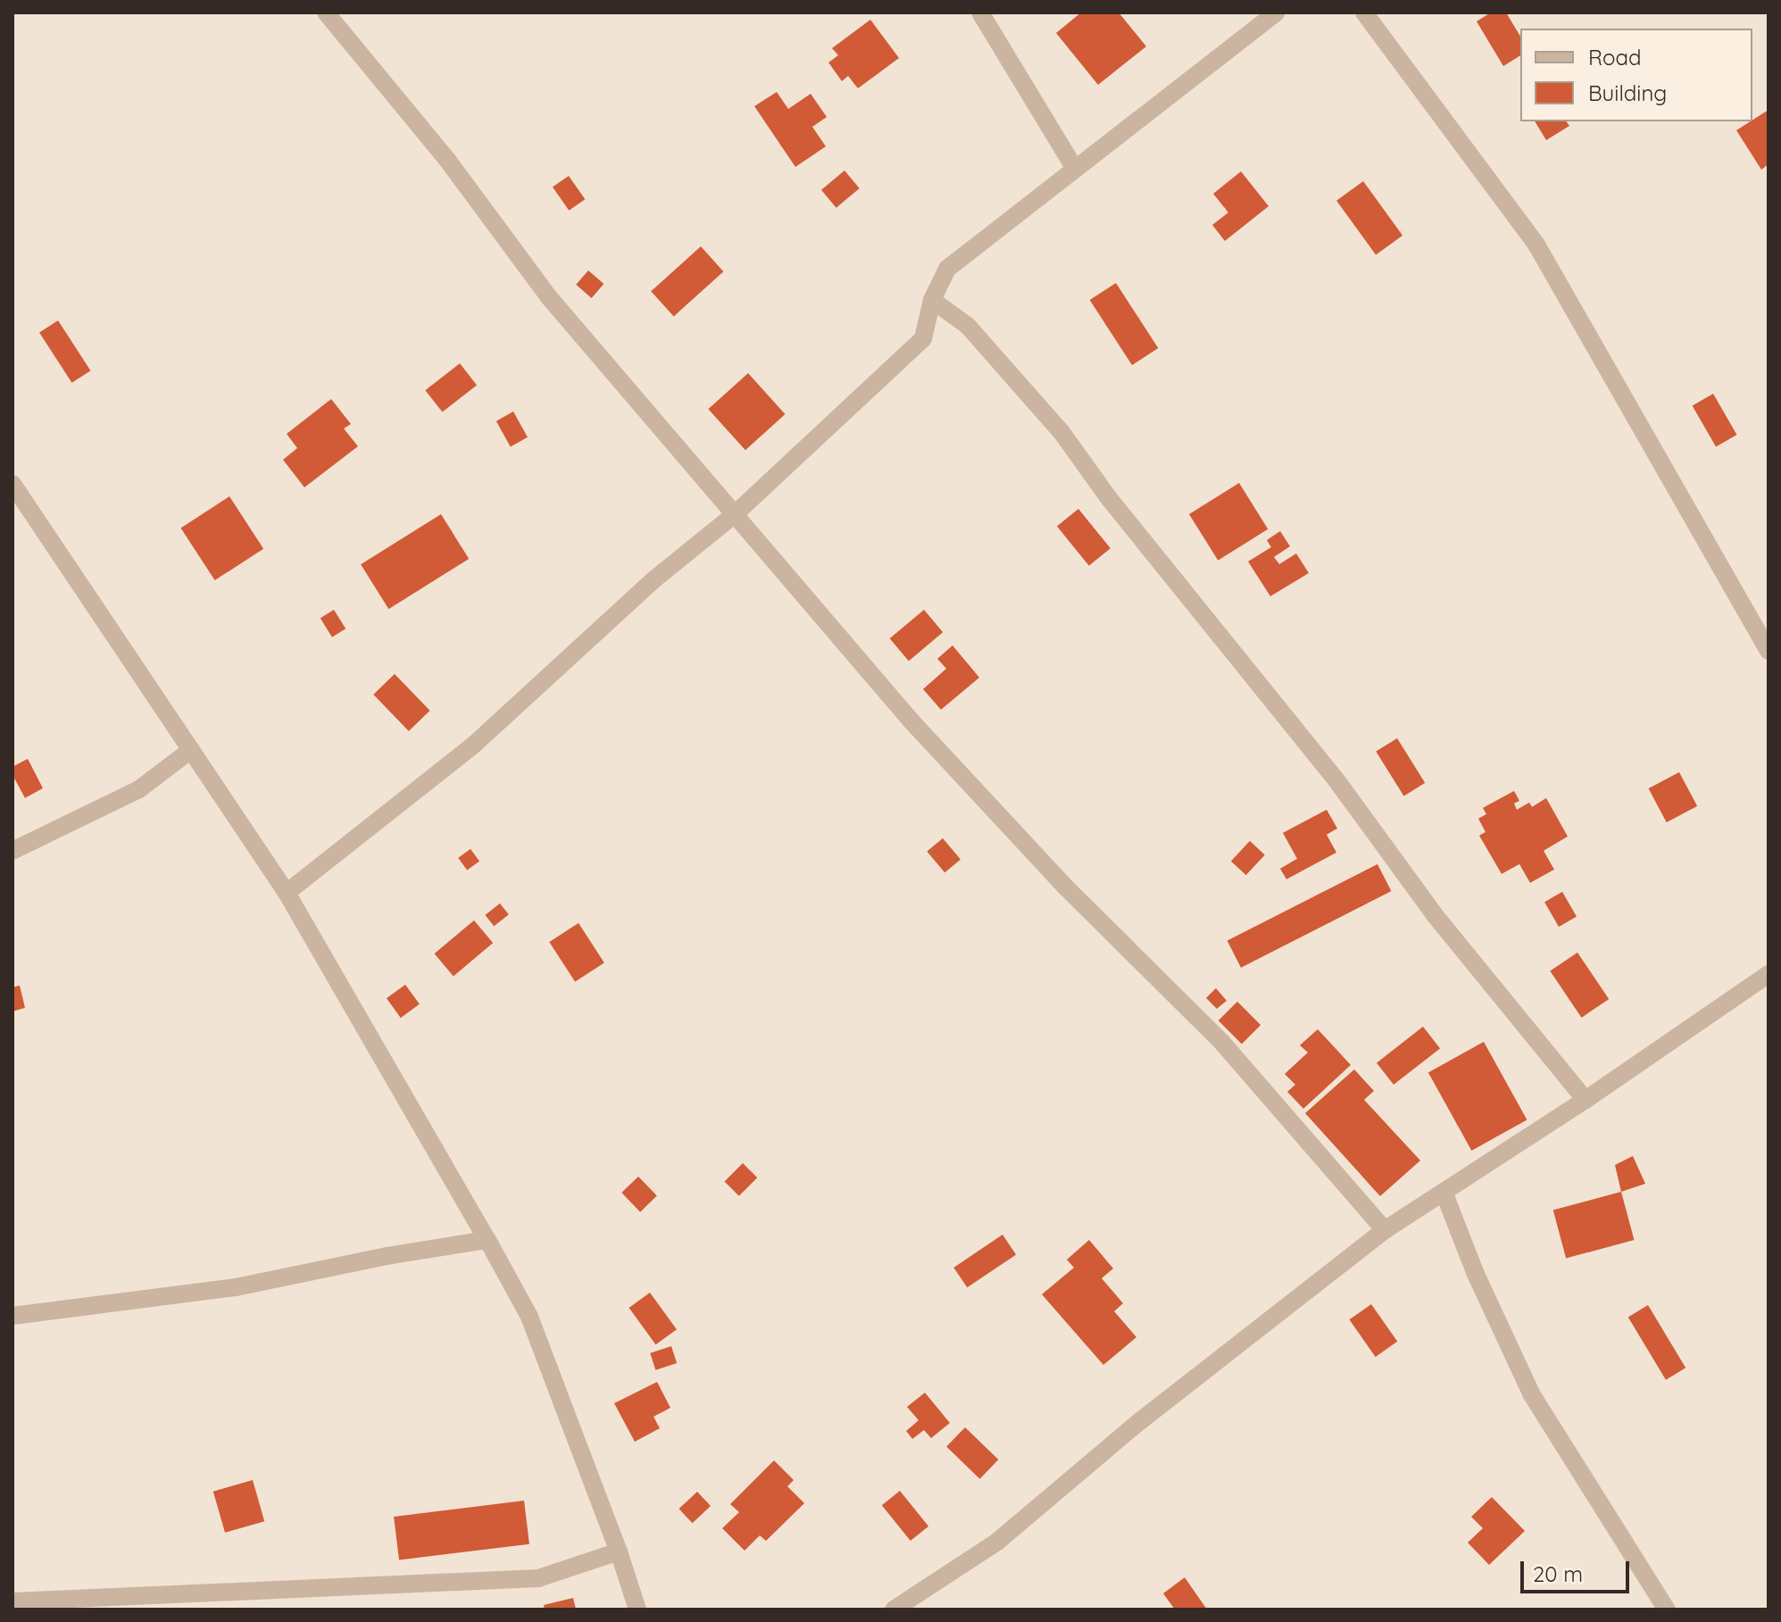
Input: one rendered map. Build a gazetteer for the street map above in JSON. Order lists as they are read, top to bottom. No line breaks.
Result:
{"legend":["Road","Building"],"scale_bar":"20 m"}
